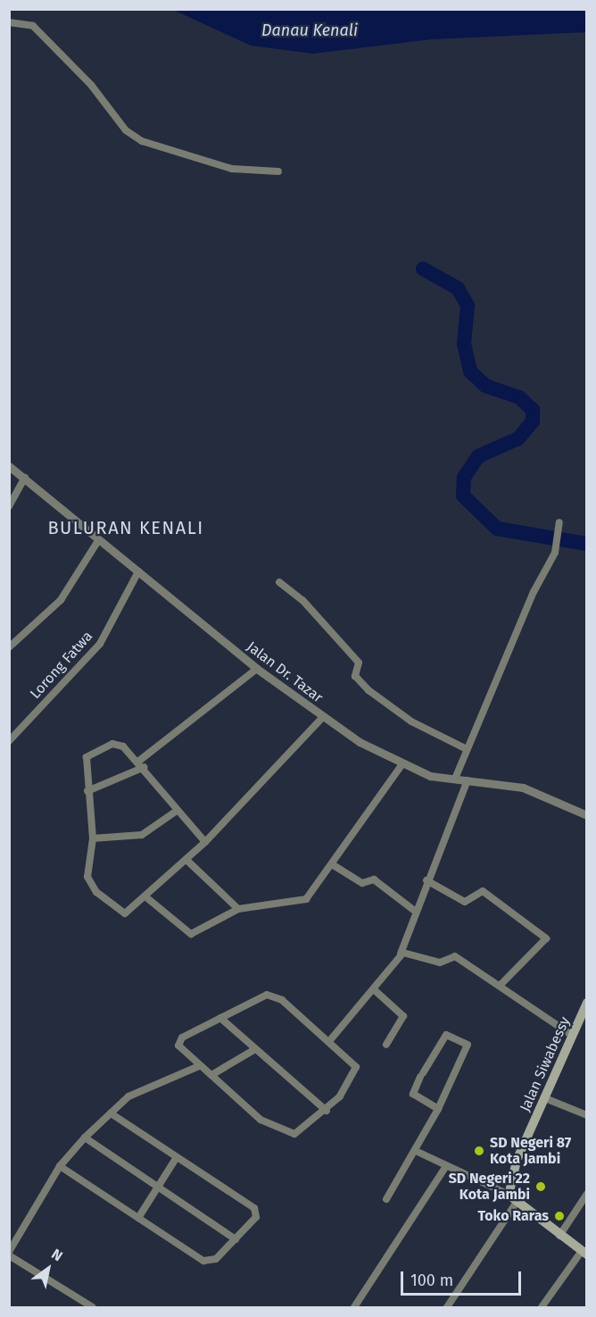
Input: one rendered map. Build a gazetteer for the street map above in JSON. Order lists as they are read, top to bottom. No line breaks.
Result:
{"streets":{"main road":["Jalan Siwabessy"],"street":["Lorong Fatwa","Jalan Dr. Tazar"]},"crossings":[["Lorong Fatwa","Jalan Dr. Tazar"]],"districts":["BULURAN KENALI"],"water":["Danau Kenali"],"places":["SD Negeri 87 Kota Jambi","SD Negeri 22 Kota Jambi","Toko Raras"],"scale_bar":"100 m","north":"top right"}
